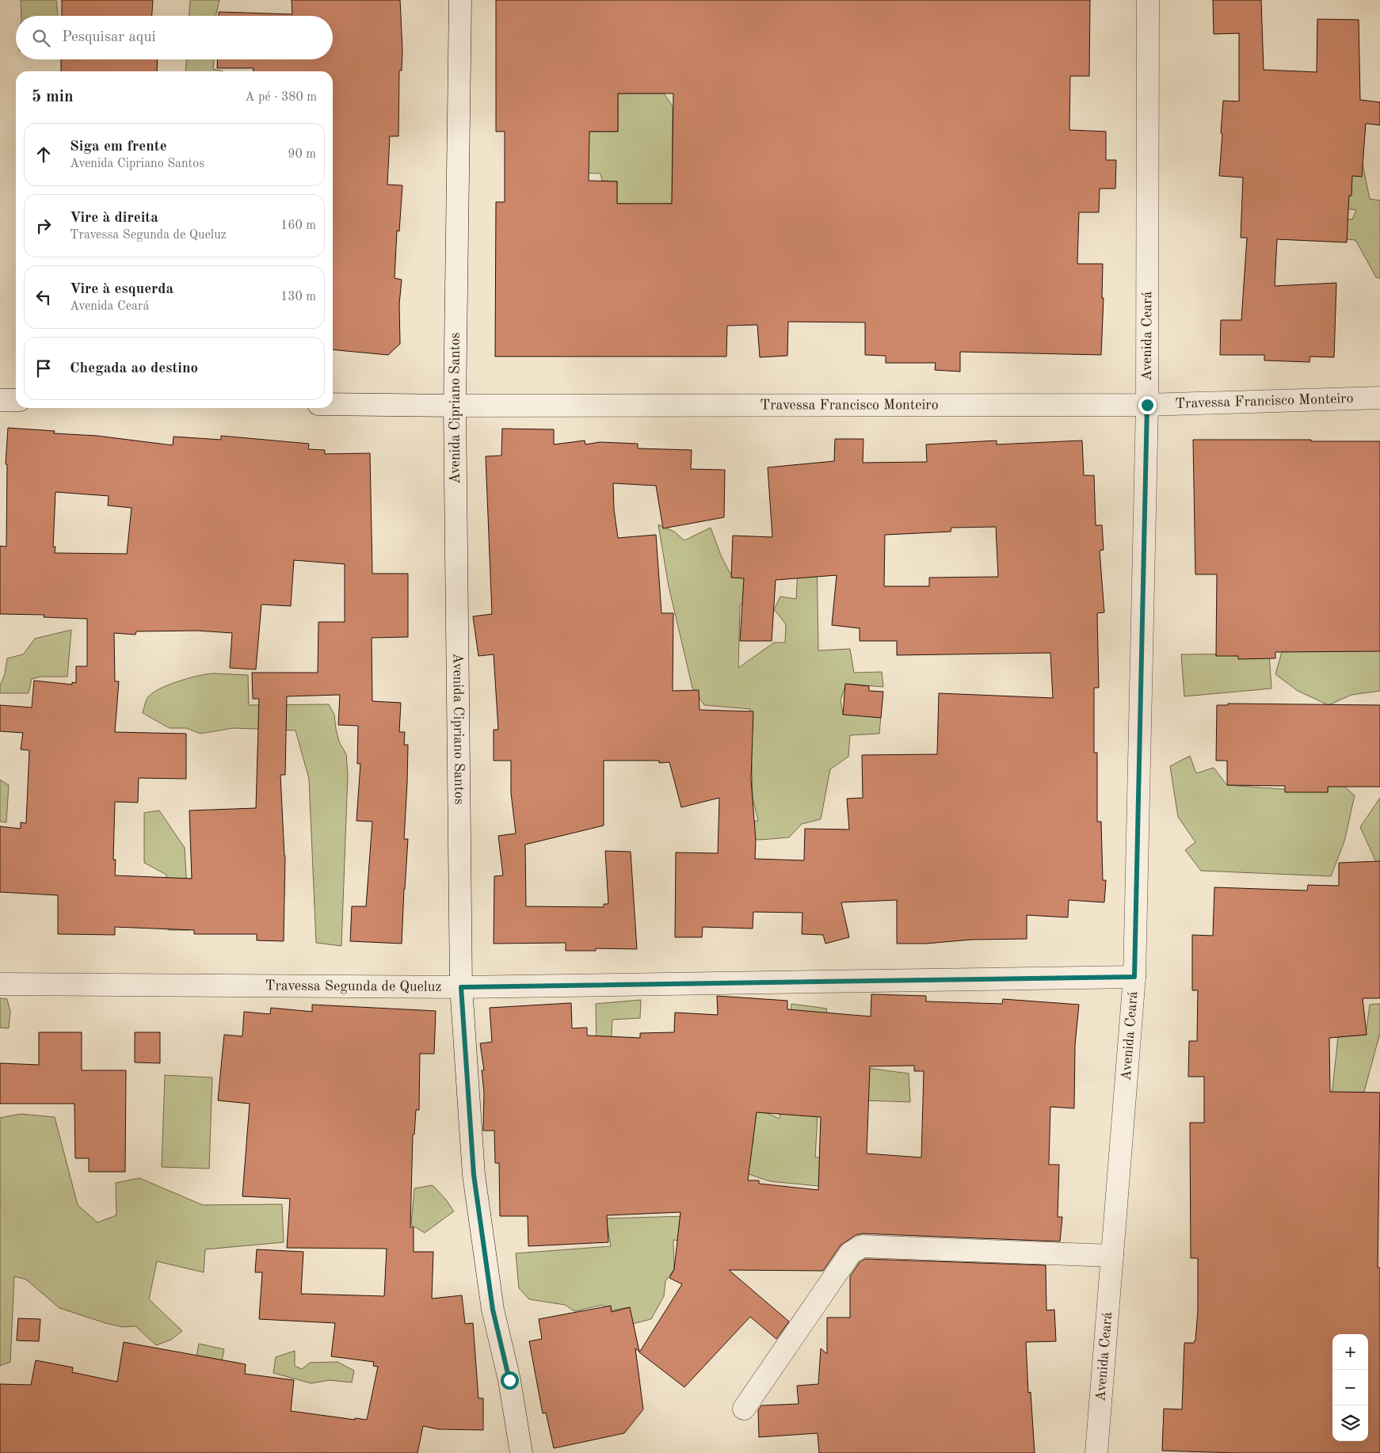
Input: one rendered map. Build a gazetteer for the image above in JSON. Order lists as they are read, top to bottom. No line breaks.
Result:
{"streets":{"street":["Avenida Ceará","Travessa Francisco Monteiro","Avenida Cipriano Santos","Travessa Segunda de Queluz"]},"crossings":[["Avenida Ceará","Travessa Francisco Monteiro"],["Avenida Ceará","Travessa Segunda de Queluz"],["Travessa Francisco Monteiro","Avenida Cipriano Santos"],["Avenida Cipriano Santos","Travessa Segunda de Queluz"]],"page":{"search":"Pesquisar aqui","heading":["5 min","A pé · 380 m"],"list":[["Siga em frente","Avenida Cipriano Santos","90 m"],["Vire à direita","Travessa Segunda de Queluz","160 m"],["Vire à esquerda","Avenida Ceará","130 m"],"Chegada ao destino"],"map_buttons":["+","−"]}}
